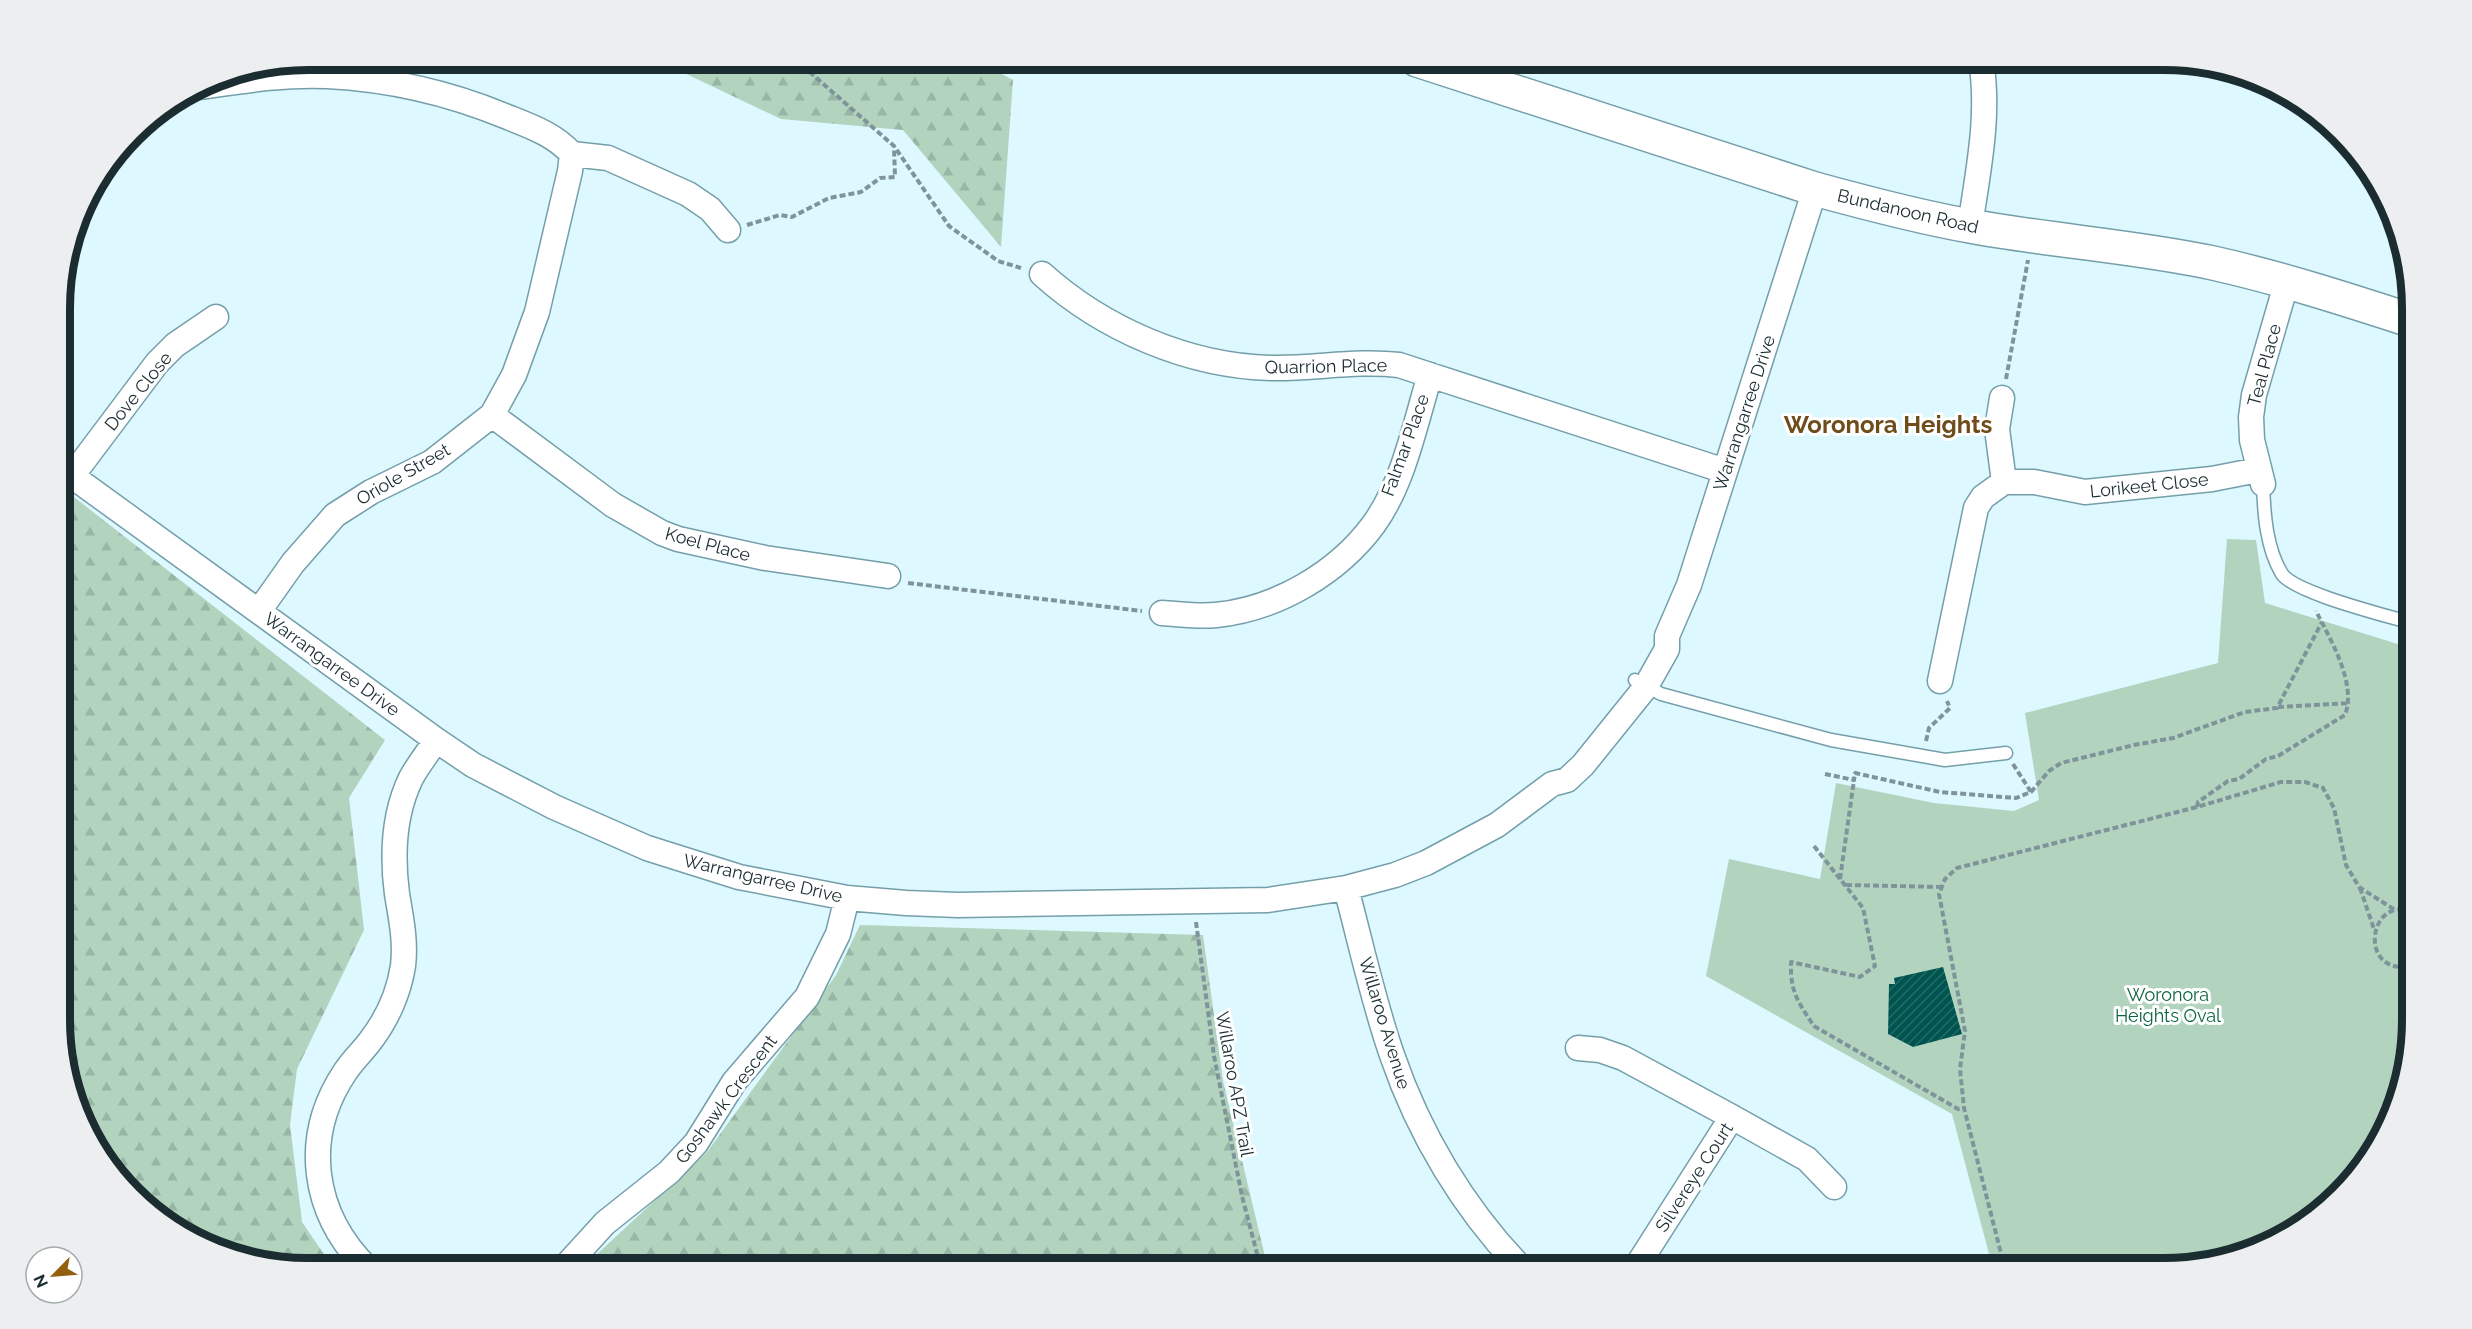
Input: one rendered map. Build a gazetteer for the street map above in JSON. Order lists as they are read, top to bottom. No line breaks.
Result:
{"streets":{"street":["Bundanoon Road","Teal Place","Quarrion Place","Dove Close","Warrangarree Drive","Falmar Place","Oriole Street","Lorikeet Close","Koel Place","Willaroo Avenue","Goshawk Crescent","Silvereye Court"],"path":["Willaroo APZ Trail"]},"crossings":[["Bundanoon Road","Teal Place"],["Bundanoon Road","Warrangarree Drive"],["Teal Place","Lorikeet Close"],["Quarrion Place","Warrangarree Drive"],["Quarrion Place","Falmar Place"],["Warrangarree Drive","Oriole Street"],["Warrangarree Drive","Willaroo Avenue"],["Warrangarree Drive","Willaroo APZ Trail"],["Warrangarree Drive","Goshawk Crescent"],["Oriole Street","Koel Place"]],"districts":["Woronora Heights"],"parks":["Woronora Heights Oval"],"north":"bottom left"}
